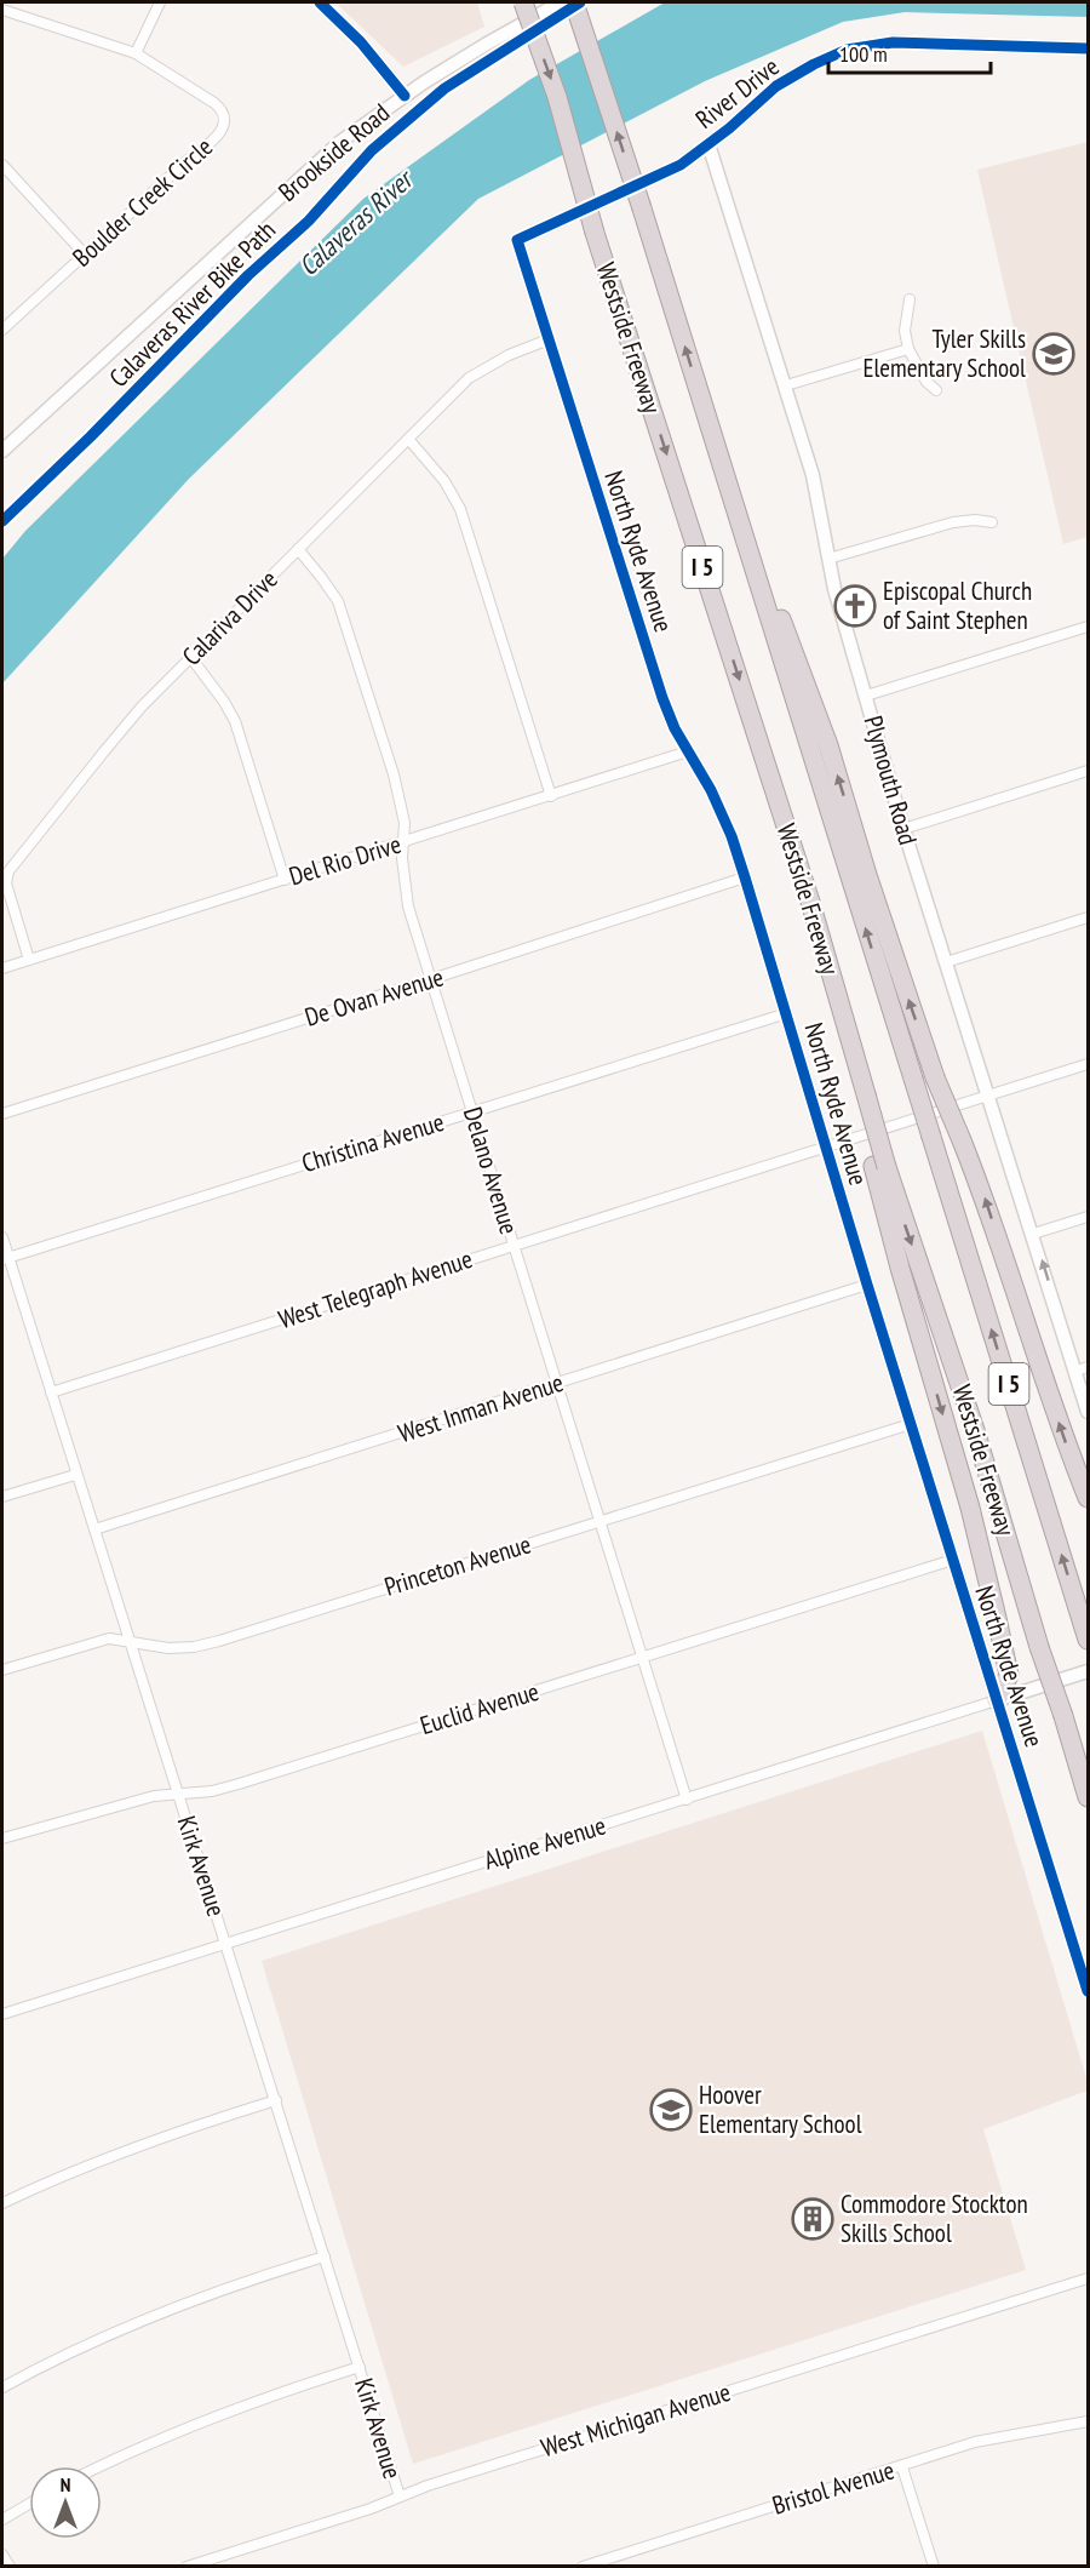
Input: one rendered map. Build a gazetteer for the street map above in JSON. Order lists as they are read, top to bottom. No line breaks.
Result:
{"streets":{"highway":["Westside Freeway","I 5"],"street":["River Drive","Brookside Road","Boulder Creek Circle","North Ryde Avenue","Calariva Drive","Plymouth Road","Del Rio Drive","De Ovan Avenue","Christina Avenue","Delano Avenue","West Telegraph Avenue","West Inman Avenue","Princeton Avenue","Euclid Avenue","Alpine Avenue","Kirk Avenue","West Michigan Avenue","Bristol Avenue"],"cycle path":["Calaveras River Bike Path"]},"crossings":[["River Drive","North Ryde Avenue"],["River Drive","Plymouth Road"],["North Ryde Avenue","Calariva Drive"],["North Ryde Avenue","Del Rio Drive"],["North Ryde Avenue","De Ovan Avenue"],["North Ryde Avenue","Christina Avenue"],["North Ryde Avenue","West Telegraph Avenue"],["North Ryde Avenue","West Inman Avenue"],["North Ryde Avenue","Princeton Avenue"],["North Ryde Avenue","Euclid Avenue"],["North Ryde Avenue","Alpine Avenue"],["Calariva Drive","Del Rio Drive"],["Calariva Drive","Delano Avenue"],["Plymouth Road","West Telegraph Avenue"],["Del Rio Drive","Delano Avenue"],["De Ovan Avenue","Delano Avenue"],["Christina Avenue","Delano Avenue"],["Christina Avenue","Kirk Avenue"],["Delano Avenue","West Telegraph Avenue"],["Delano Avenue","West Inman Avenue"],["Delano Avenue","Princeton Avenue"],["Delano Avenue","Euclid Avenue"],["Delano Avenue","Alpine Avenue"],["West Telegraph Avenue","Kirk Avenue"],["West Inman Avenue","Kirk Avenue"],["Princeton Avenue","Kirk Avenue"],["Euclid Avenue","Kirk Avenue"],["Alpine Avenue","Kirk Avenue"],["Kirk Avenue","West Michigan Avenue"]],"water":["Calaveras River"],"places":{"school or university":["Tyler Skills Elementary School","Hoover Elementary School"],"church":["Episcopal Church of Saint Stephen"],"building":["Commodore Stockton Skills School"]},"scale_bar":"100 m","north":"top"}
